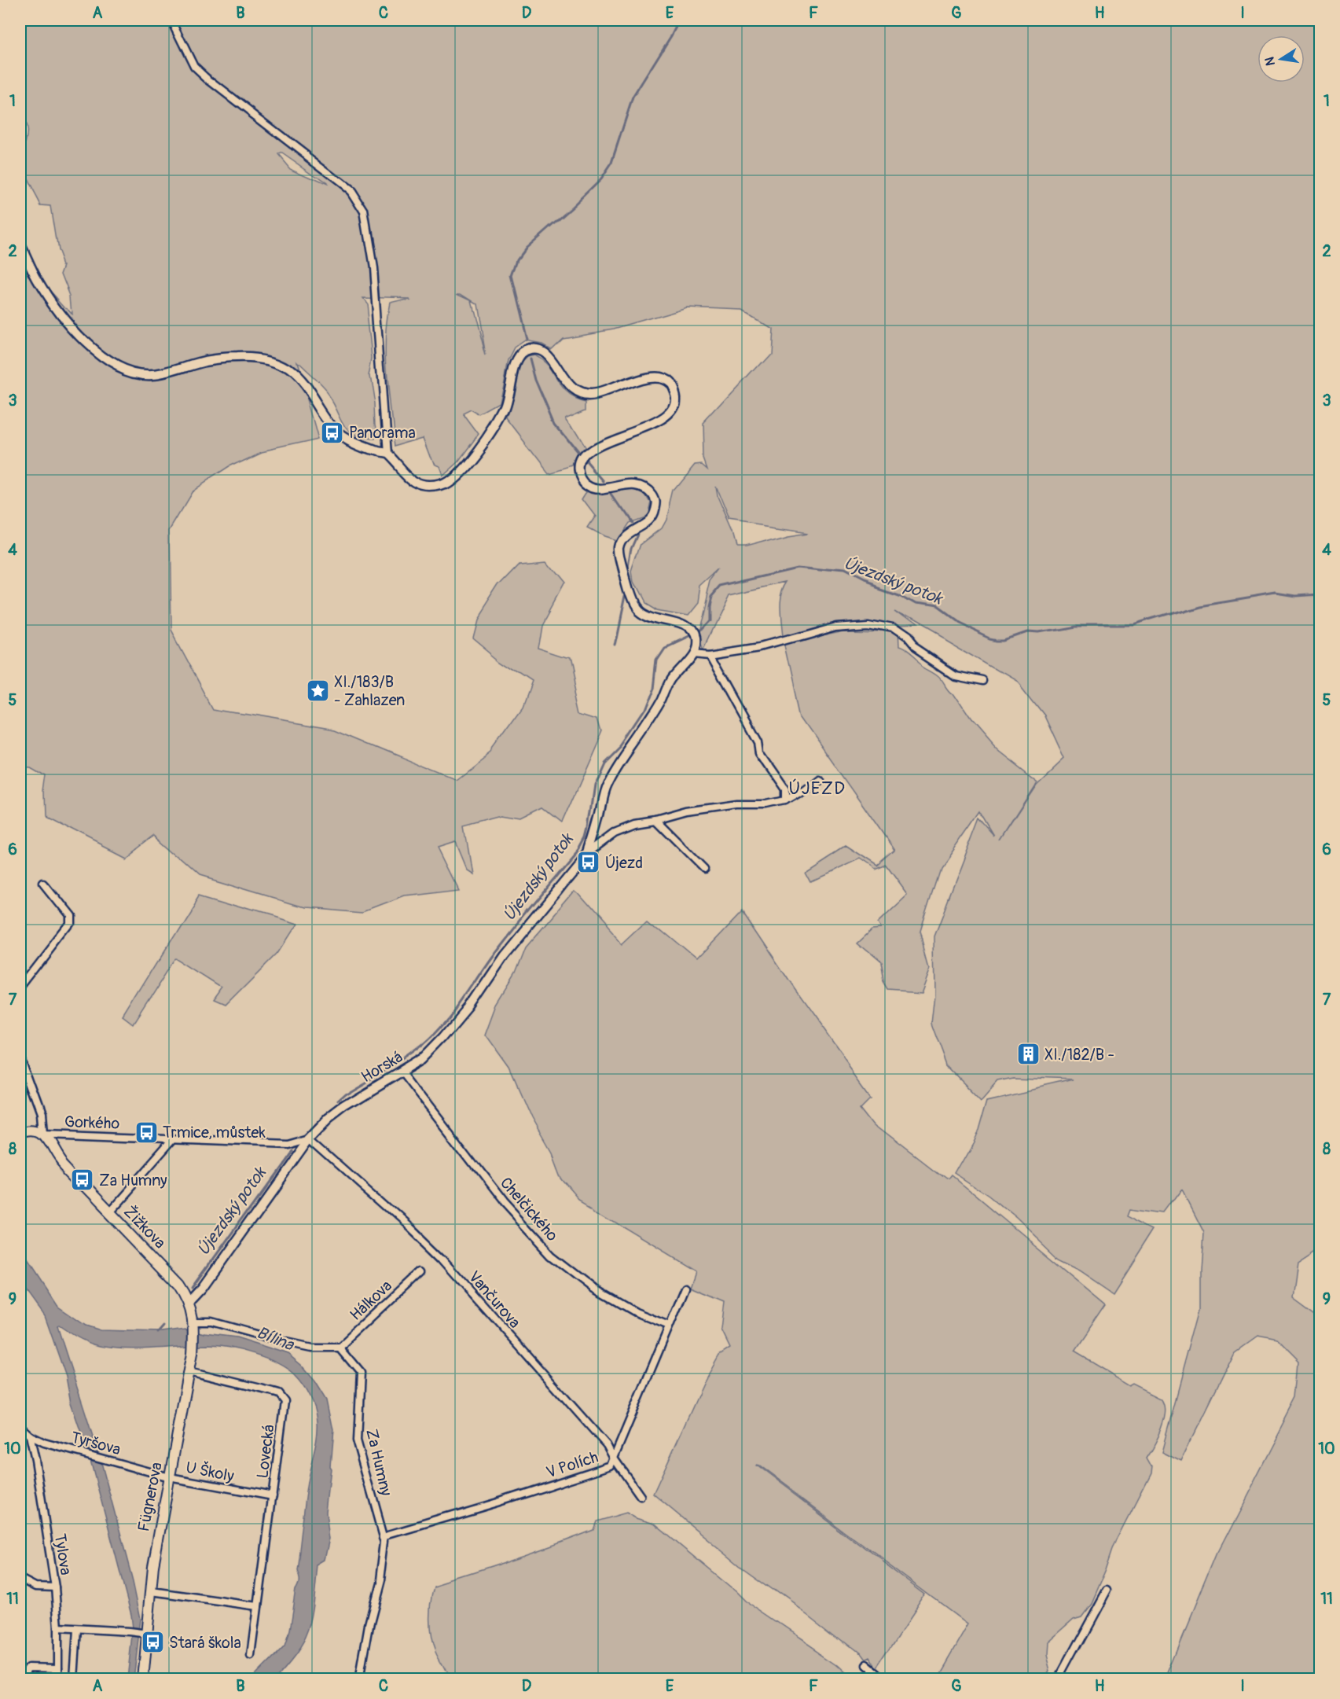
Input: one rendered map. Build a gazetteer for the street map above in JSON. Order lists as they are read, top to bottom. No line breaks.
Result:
{"streets":{"main road":["Žižkova","Fügnerova"],"street":["Horská","Gorkého","Chelčického","Vančurova","Hálkova","Tyršova","Lovecká","Za Humny","V Polích","U Školy","Tylova"]},"crossings":[["Horská","Gorkého"],["Horská","Chelčického"],["Horská","Žižkova"],["Horská","Vančurova"],["Gorkého","Žižkova"],["Gorkého","Vančurova"],["Chelčického","V Polích"],["Žižkova","Fügnerova"],["Vančurova","V Polích"],["Hálkova","Za Humny"],["Tyršova","U Školy"],["Tyršova","Fügnerova"],["Tyršova","Tylova"],["Lovecká","U Školy"],["Lovecká","Fügnerova"],["Za Humny","V Polích"],["U Školy","Fügnerova"]],"districts":["ÚJEZD"],"water":["Újezdský potok","Bílina"],"places":{"bus stop":["Panorama","Újezd","Trmice, můstek","Za Humny","Stará škola"],"place":["XI./183/B - Zahlazen"],"building":["XI./182/B -"]},"north":"left","grid":{"columns":["A","B","C","D","E","F","G","H","I"],"rows":["1","2","3","4","5","6","7","8","9","10","11"]}}
